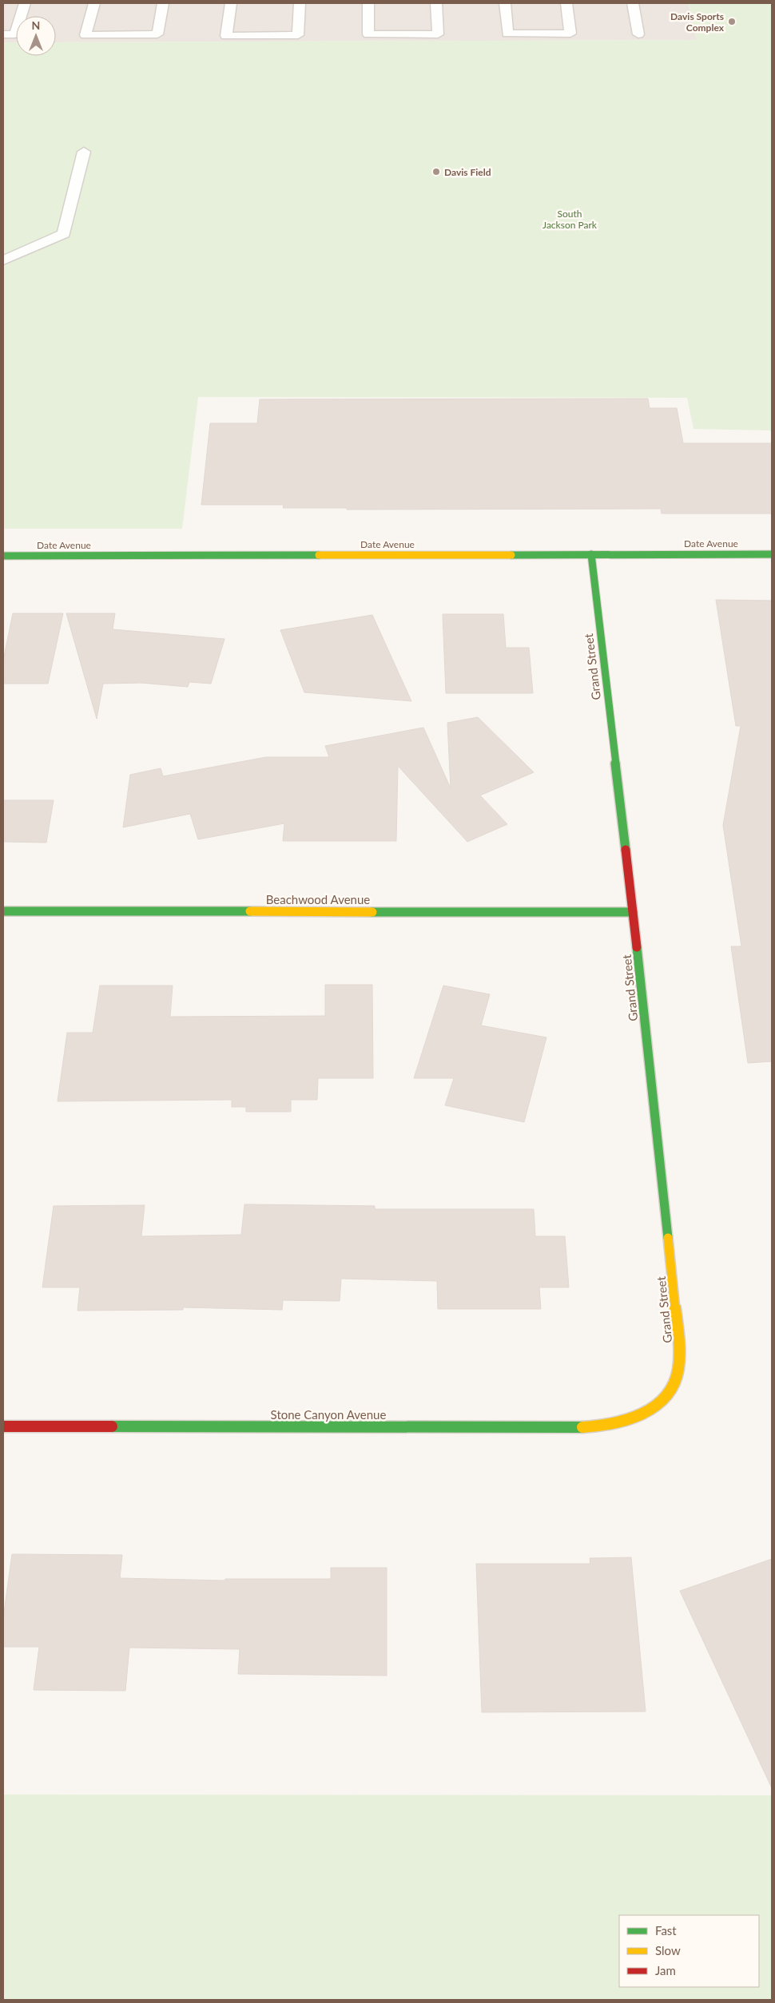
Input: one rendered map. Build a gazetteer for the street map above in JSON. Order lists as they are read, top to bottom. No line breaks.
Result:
{"streets":{"street":["Date Avenue","Grand Street","Beachwood Avenue","Stone Canyon Avenue"]},"crossings":[["Date Avenue","Grand Street"],["Grand Street","Beachwood Avenue"],["Grand Street","Stone Canyon Avenue"]],"parks":["South Jackson Park"],"places":["Davis Sports Complex","Davis Field"],"legend":["Fast","Slow","Jam"],"north":"top"}
